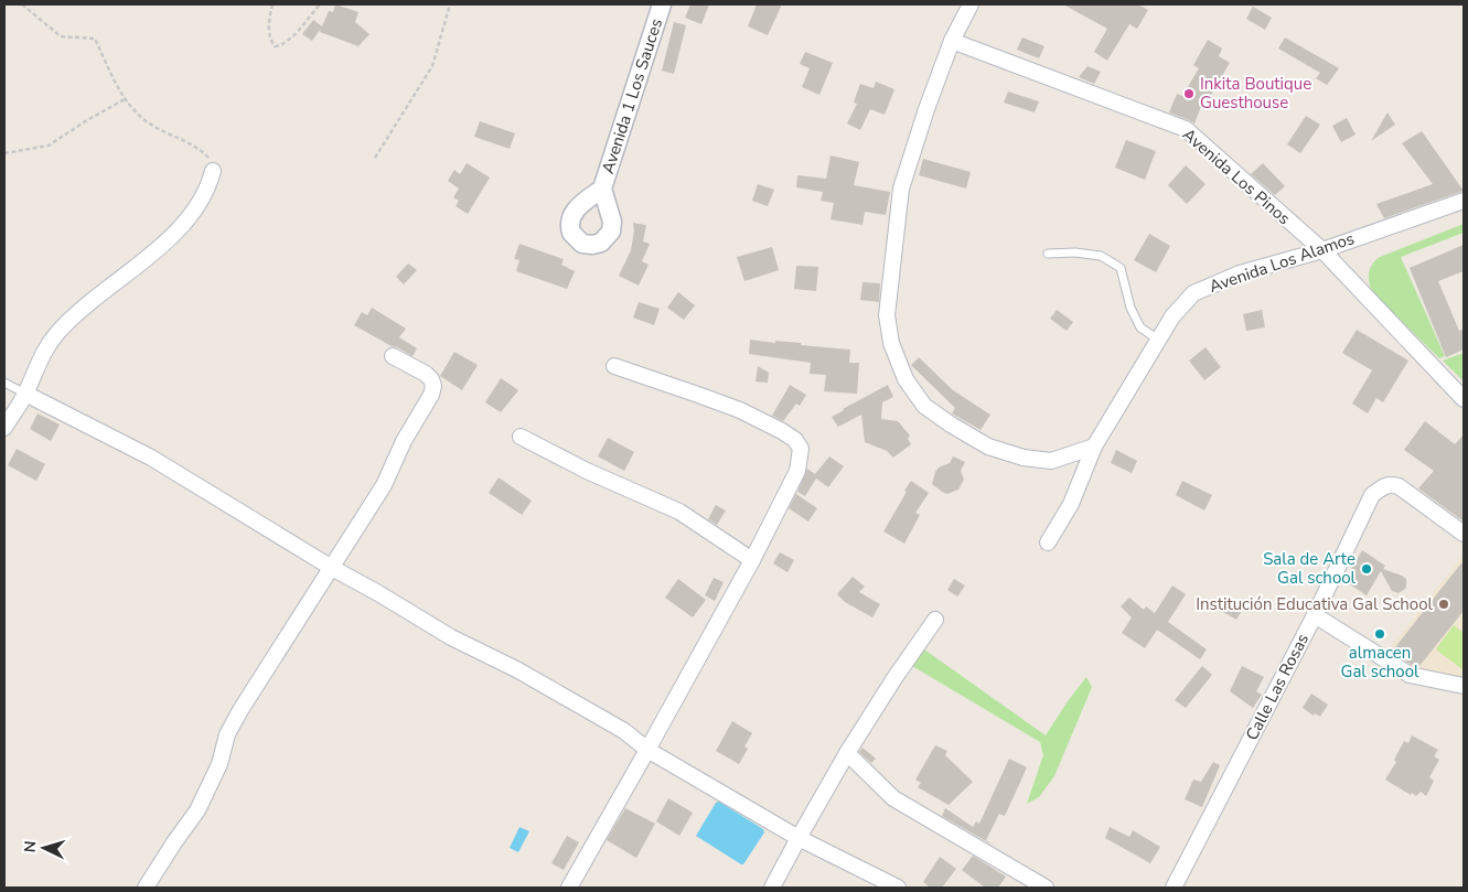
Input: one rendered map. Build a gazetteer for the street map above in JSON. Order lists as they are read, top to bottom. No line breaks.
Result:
{"streets":{"street":["Avenida 1 Los Sauces","Avenida Los Pinos","Avenida Los Alamos","Calle Las Rosas"]},"crossings":[["Avenida Los Pinos","Avenida Los Alamos"]],"places":["Inkita Boutique Guesthouse","Sala de Arte Gal school","Institución Educativa Gal School","almacen Gal school"],"north":"left"}
